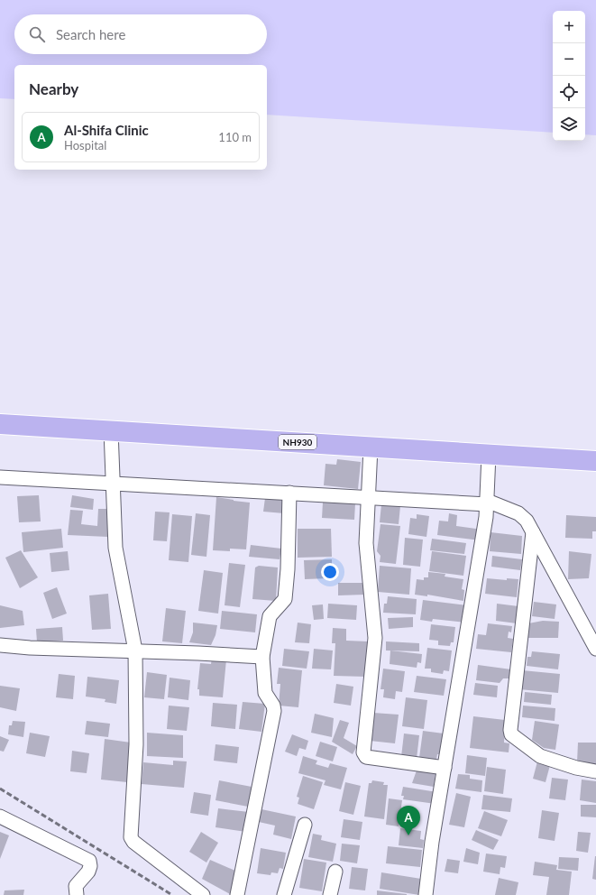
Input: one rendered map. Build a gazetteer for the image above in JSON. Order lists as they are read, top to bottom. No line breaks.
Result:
{"streets":{"highway":["NH930"]},"page":{"map_buttons":["+","−"],"search":"Search here","heading":"Nearby","list":[{"mark":"A","name":"Al-Shifa Clinic","note":"Hospital","value":"110 m"}],"pins":"A"}}
